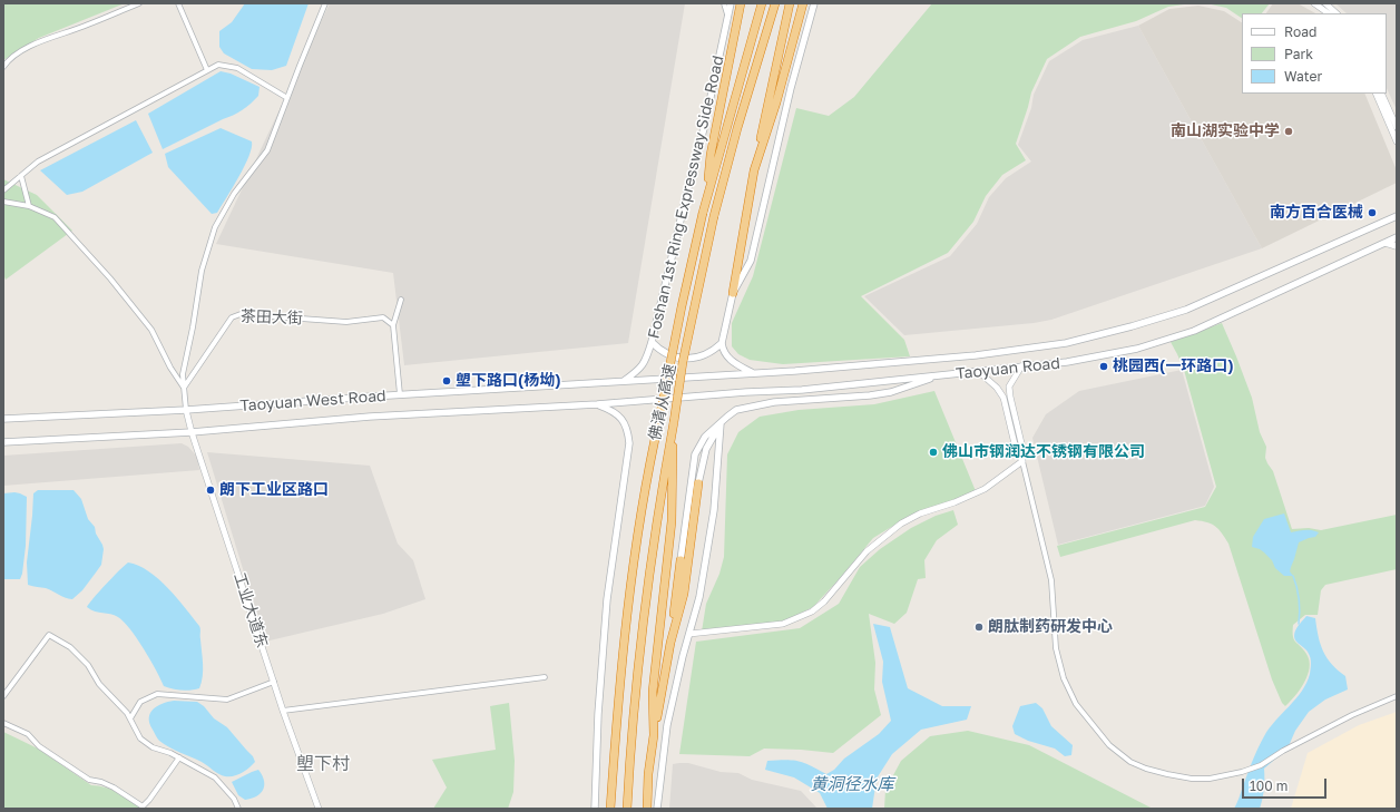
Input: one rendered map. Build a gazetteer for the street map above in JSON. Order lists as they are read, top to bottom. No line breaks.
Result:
{"streets":{"highway":["佛清从高速"],"main road":["Foshan 1st Ring Expressway Side Road","Taoyuan Road","Taoyuan West Road"],"street":["茶田大街","工业大道东"]},"crossings":[["Foshan 1st Ring Expressway Side Road","Taoyuan Road"],["Foshan 1st Ring Expressway Side Road","Taoyuan West Road"],["Taoyuan Road","Taoyuan West Road"],["Taoyuan West Road","工业大道东"]],"districts":["塱下村"],"water":["黄洞径水库"],"places":["南山湖实验中学","南方百合医械","桃园西(一环路口)","塱下路口(杨坳)","佛山市钢润达不锈钢有限公司","朗下工业区路口","朗肽制药研发中心"],"legend":["Road","Park","Water"],"scale_bar":"100 m"}
